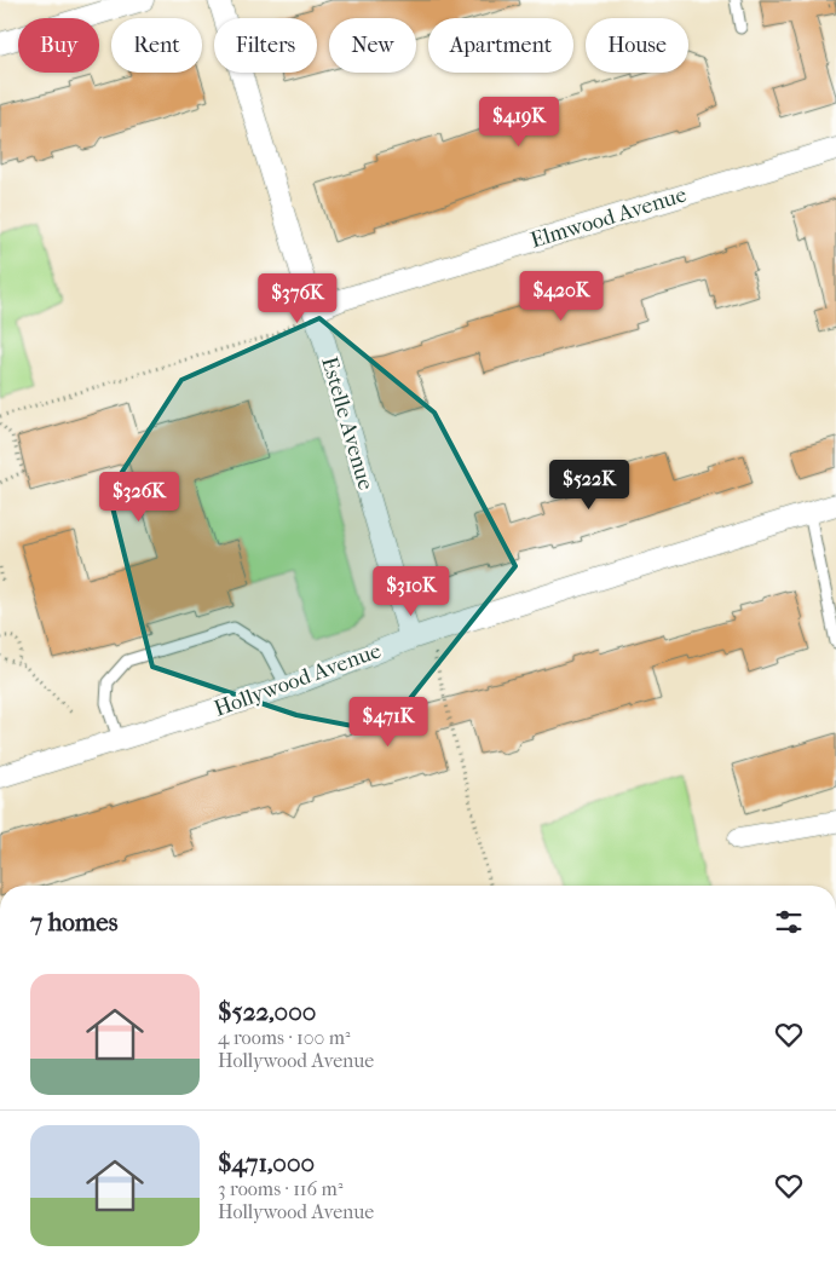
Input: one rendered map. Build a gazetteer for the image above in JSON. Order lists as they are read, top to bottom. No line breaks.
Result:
{"streets":{"street":["Elmwood Avenue","Estelle Avenue","Hollywood Avenue"]},"crossings":[["Elmwood Avenue","Estelle Avenue"],["Estelle Avenue","Hollywood Avenue"]],"page":{"chip":["Buy","Rent","Filters","New","Apartment","House"],"price":["$419K","$420K","$376K","$522K","$326K","$310K","$471K"],"heading":"7 homes","list":[{"name":"$522,000","note":"4 rooms · 100 m² · Hollywood Avenue"},{"name":"$471,000","note":"3 rooms · 116 m² · Hollywood Avenue"}]}}
